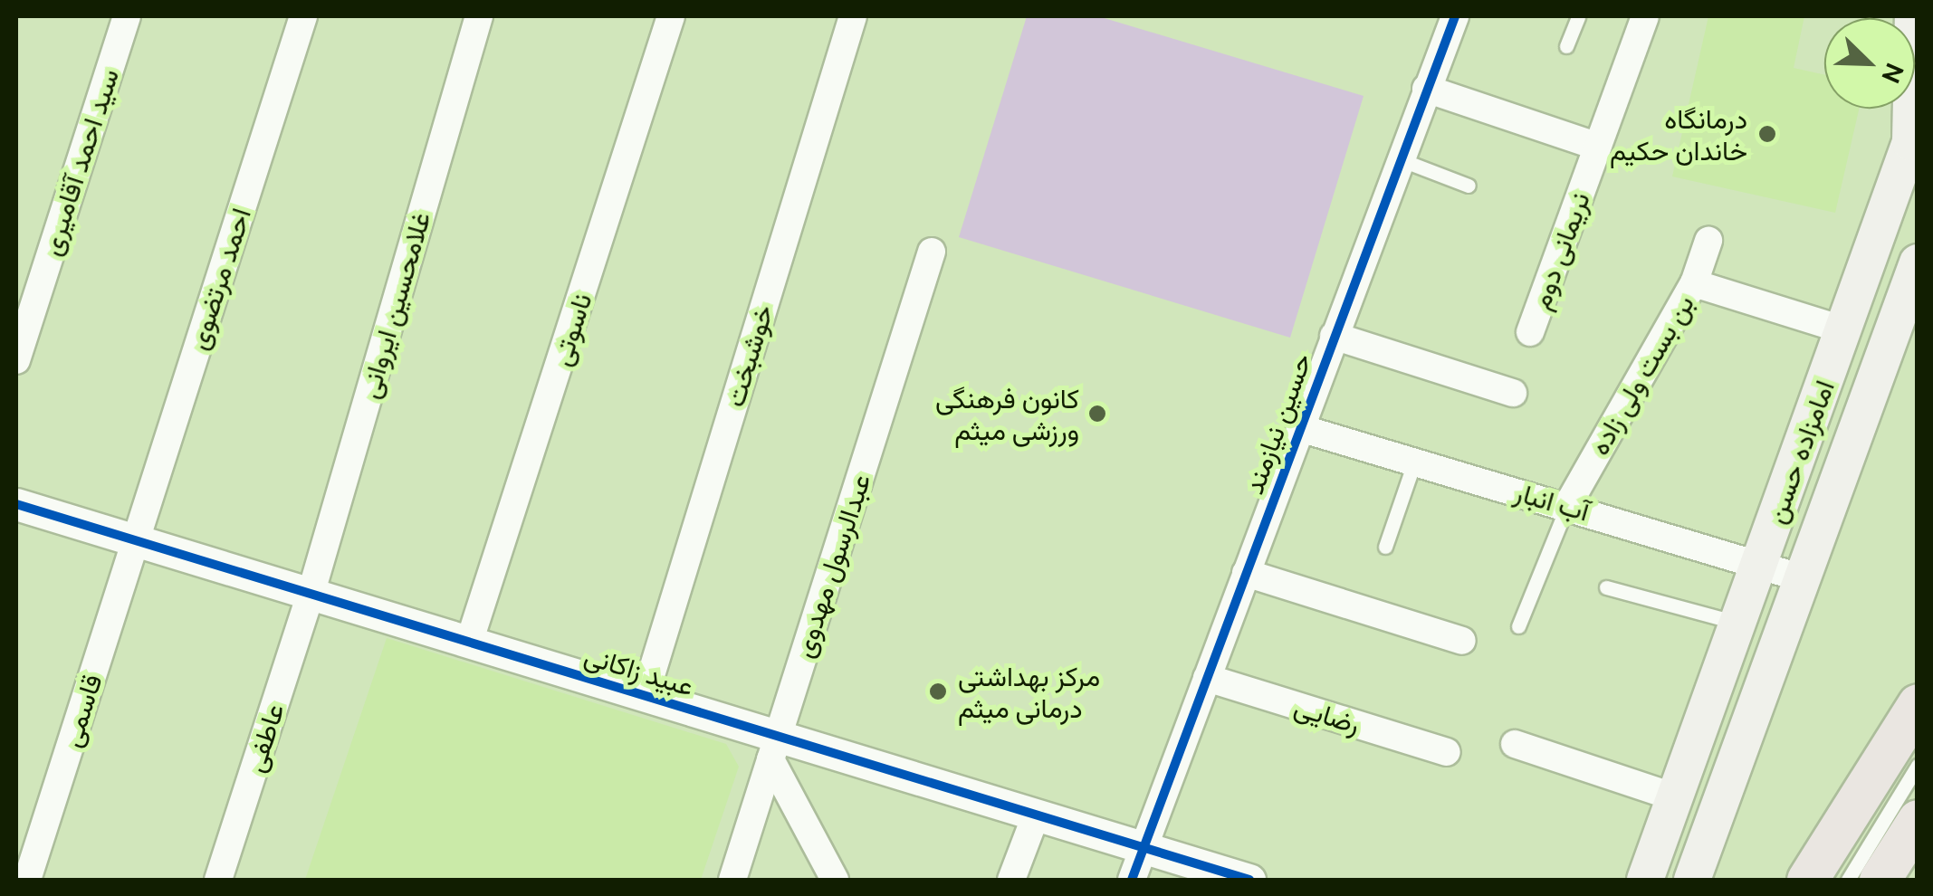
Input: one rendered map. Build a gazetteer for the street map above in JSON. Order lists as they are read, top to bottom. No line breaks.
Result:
{"streets":{"main road":["امامزاده حسن"],"street":["سید احمد آقامیری","نریمانی دوم","احمد مرتضوی","غلامحسین ایروانی","ناسوتی","خوشبخت","بن بست ولی زاده","حسین نیازمند","آب انبار","عبدالرسول مهدوی","عبید زاکانی","قاسمی","رضایی","عاطفی"]},"crossings":[["احمد مرتضوی","عبید زاکانی"],["احمد مرتضوی","قاسمی"],["غلامحسین ایروانی","عبید زاکانی"],["غلامحسین ایروانی","عاطفی"],["ناسوتی","عبید زاکانی"],["خوشبخت","عبید زاکانی"],["بن بست ولی زاده","آب انبار"],["حسین نیازمند","آب انبار"],["حسین نیازمند","عبید زاکانی"],["حسین نیازمند","رضایی"],["امامزاده حسن","آب انبار"],["عبدالرسول مهدوی","عبید زاکانی"],["عبید زاکانی","قاسمی"],["عبید زاکانی","عاطفی"]],"places":["درمانگاه خاندان حکیم","کانون فرهنگی ورزشی میثم","مرکز بهداشتی درمانی میثم"],"north":"bottom right"}
